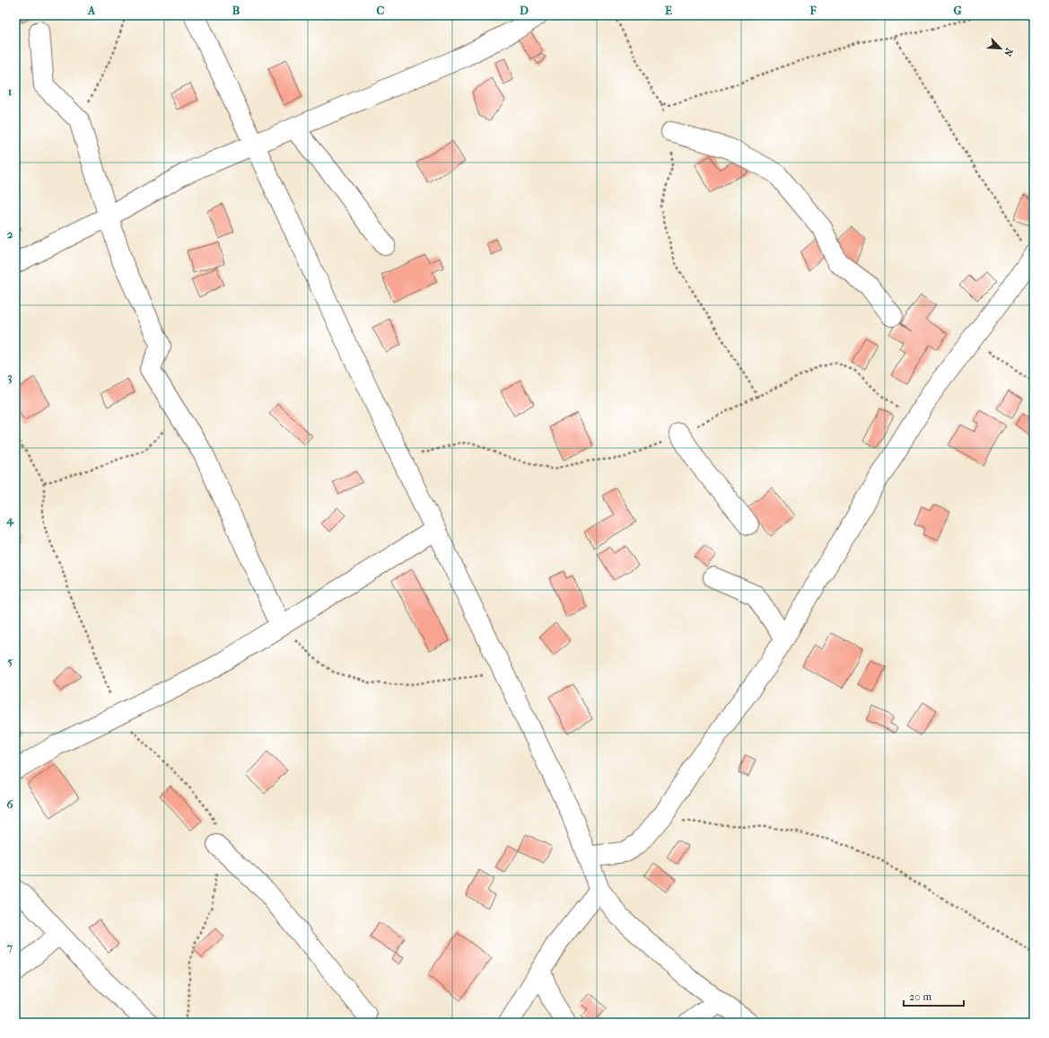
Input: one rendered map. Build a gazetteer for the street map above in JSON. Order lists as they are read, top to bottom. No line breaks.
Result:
{"scale_bar":"20 m","north":"bottom right","grid":{"columns":["A","B","C","D","E","F","G"],"rows":["1","2","3","4","5","6","7"]}}
